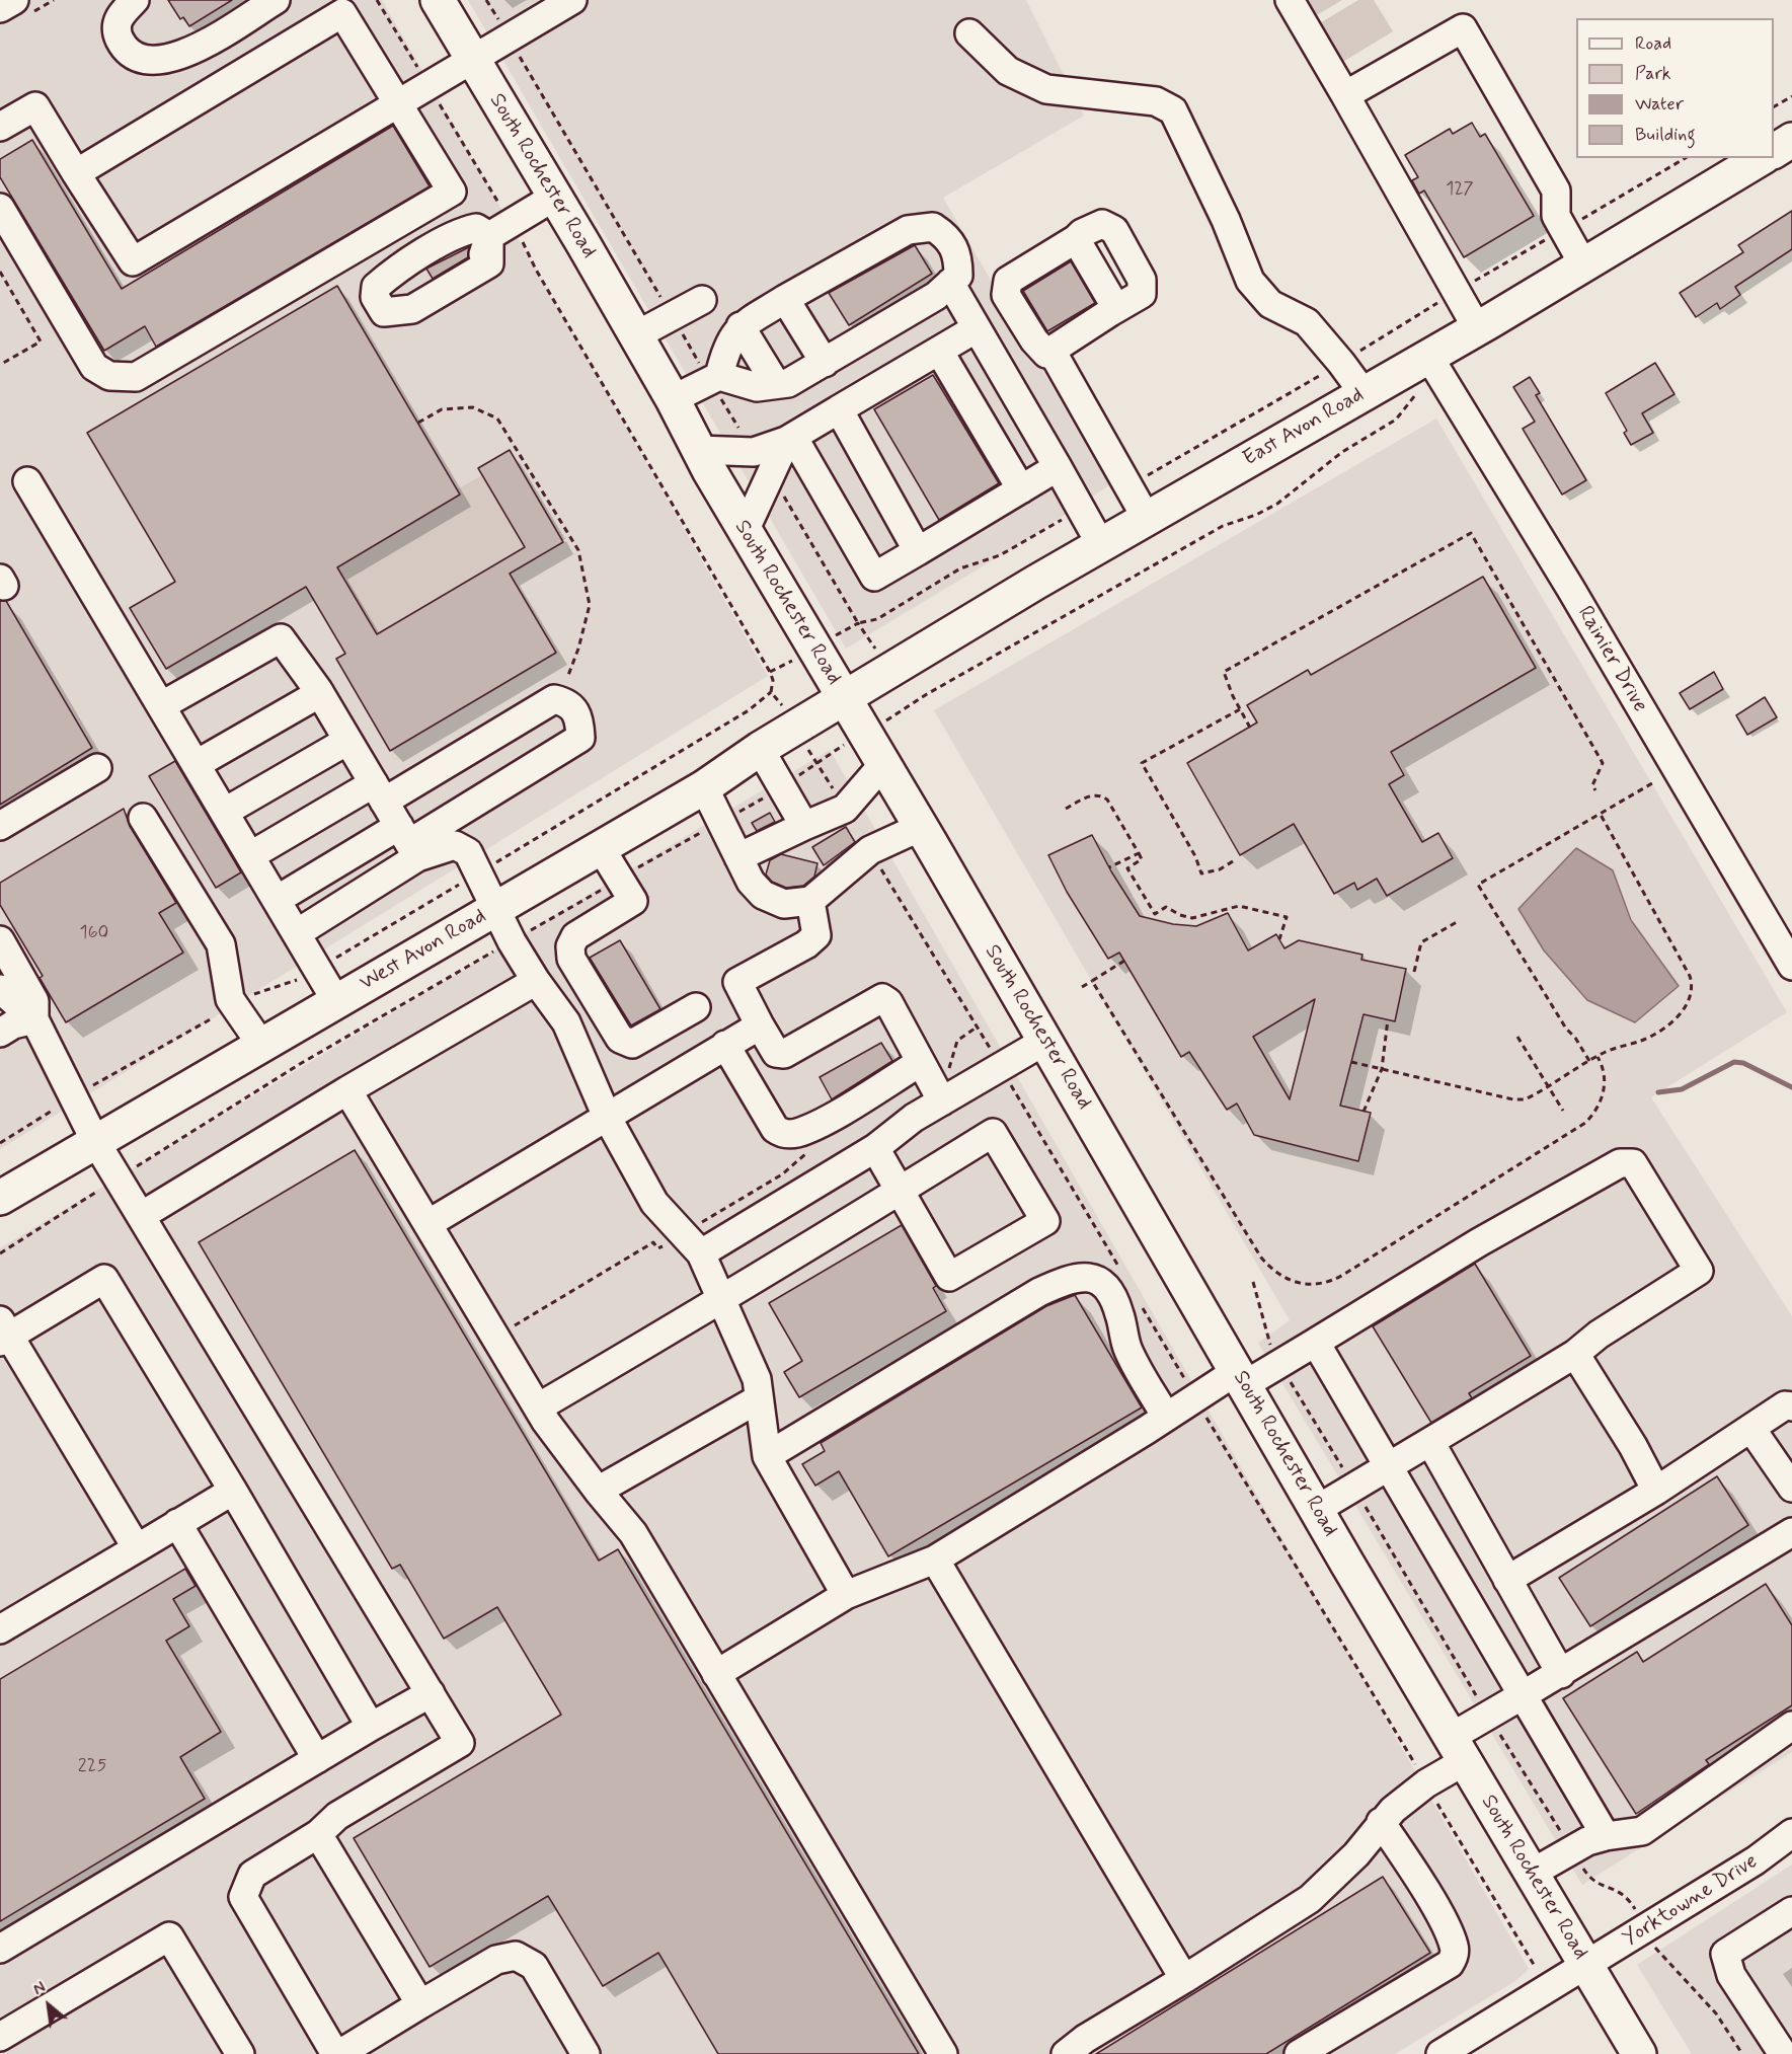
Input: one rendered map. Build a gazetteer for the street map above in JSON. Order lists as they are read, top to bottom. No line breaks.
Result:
{"streets":{"main road":["South Rochester Road","East Avon Road","West Avon Road"],"street":["Rainier Drive","Yorktowne Drive"]},"crossings":[["South Rochester Road","East Avon Road"],["South Rochester Road","West Avon Road"],["South Rochester Road","Yorktowne Drive"],["East Avon Road","Rainier Drive"],["East Avon Road","West Avon Road"]],"house_numbers":["127","160","225"],"legend":["Road","Park","Water","Building"],"north":"top left"}
